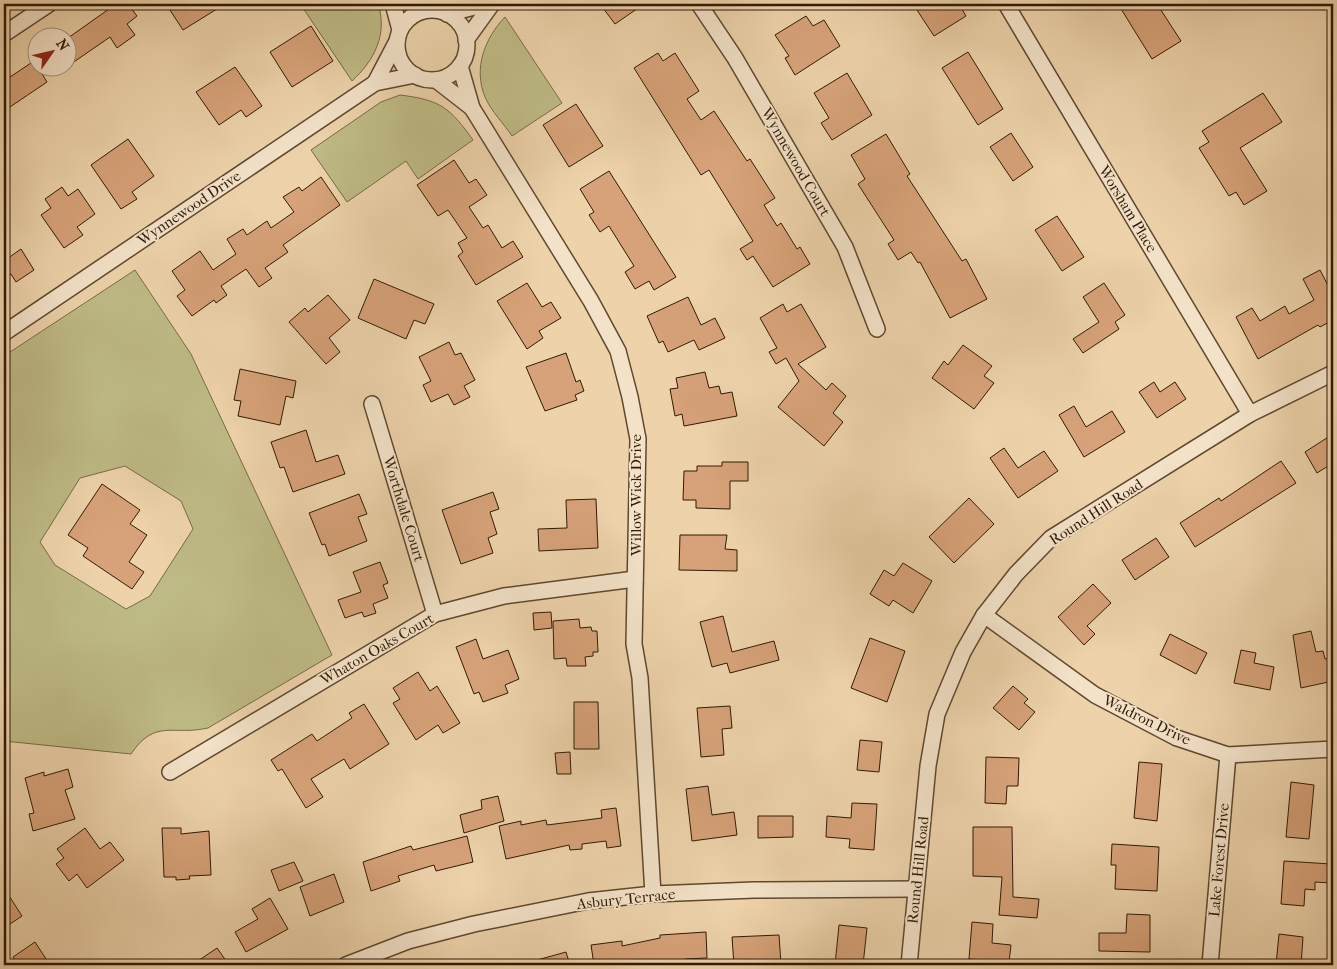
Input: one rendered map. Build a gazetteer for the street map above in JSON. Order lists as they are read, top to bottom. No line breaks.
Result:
{"streets":{"street":["Wynnewood Court","Wynnewood Drive","Worsham Place","Willow Wick Drive","Worthdale Court","Round Hill Road","Whaton Oaks Court","Waldron Drive","Lake Forest Drive","Asbury Terrace"]},"crossings":[["Wynnewood Drive","Willow Wick Drive"],["Worsham Place","Round Hill Road"],["Willow Wick Drive","Whaton Oaks Court"],["Willow Wick Drive","Asbury Terrace"],["Worthdale Court","Whaton Oaks Court"],["Round Hill Road","Waldron Drive"],["Round Hill Road","Asbury Terrace"],["Waldron Drive","Lake Forest Drive"]],"north":"top right"}
